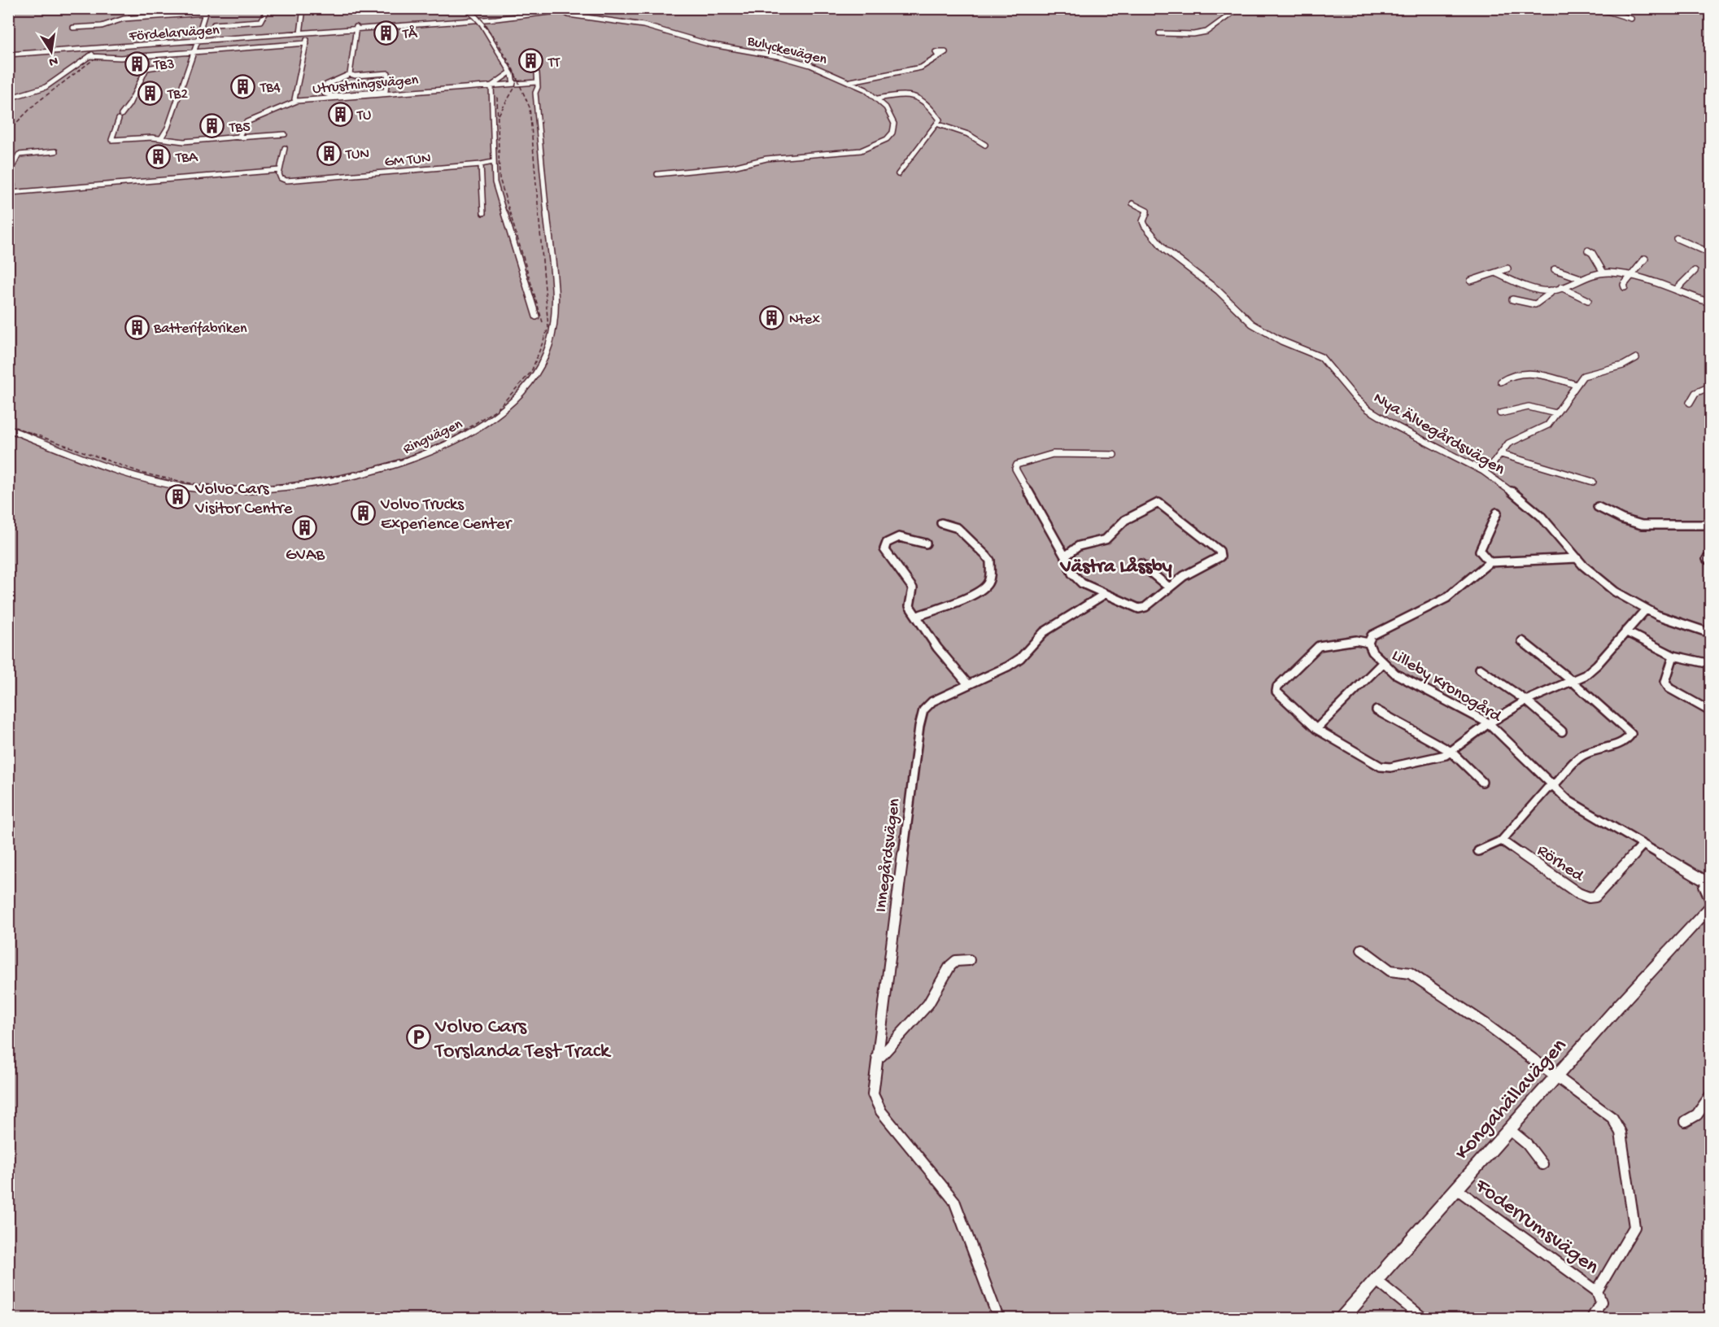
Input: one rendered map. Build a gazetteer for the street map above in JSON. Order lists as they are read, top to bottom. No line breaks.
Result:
{"streets":{"street":["Fördelarvägen","Bulyckevägen","Utrustningsvägen","GM TUN","Nya Älvegårdsvägen","Ringvägen","Lilleby Kronogård","Innegårdsvägen","Rörhed","Kongahällavägen","Foderrumsvägen"]},"crossings":[["Lilleby Kronogård","Rörhed"],["Kongahällavägen","Foderrumsvägen"]],"districts":["Västra Låssby"],"places":{"building":["TÅ","TT","TB3","TB4","TB2","TU","TB5","TUN","TBA","Ntex","Batterifabriken","Volvo Cars Visitor Centre","Volvo Trucks Experience Center","GVAB"],"parking":["Volvo Cars Torslanda Test Track"]},"north":"bottom"}
